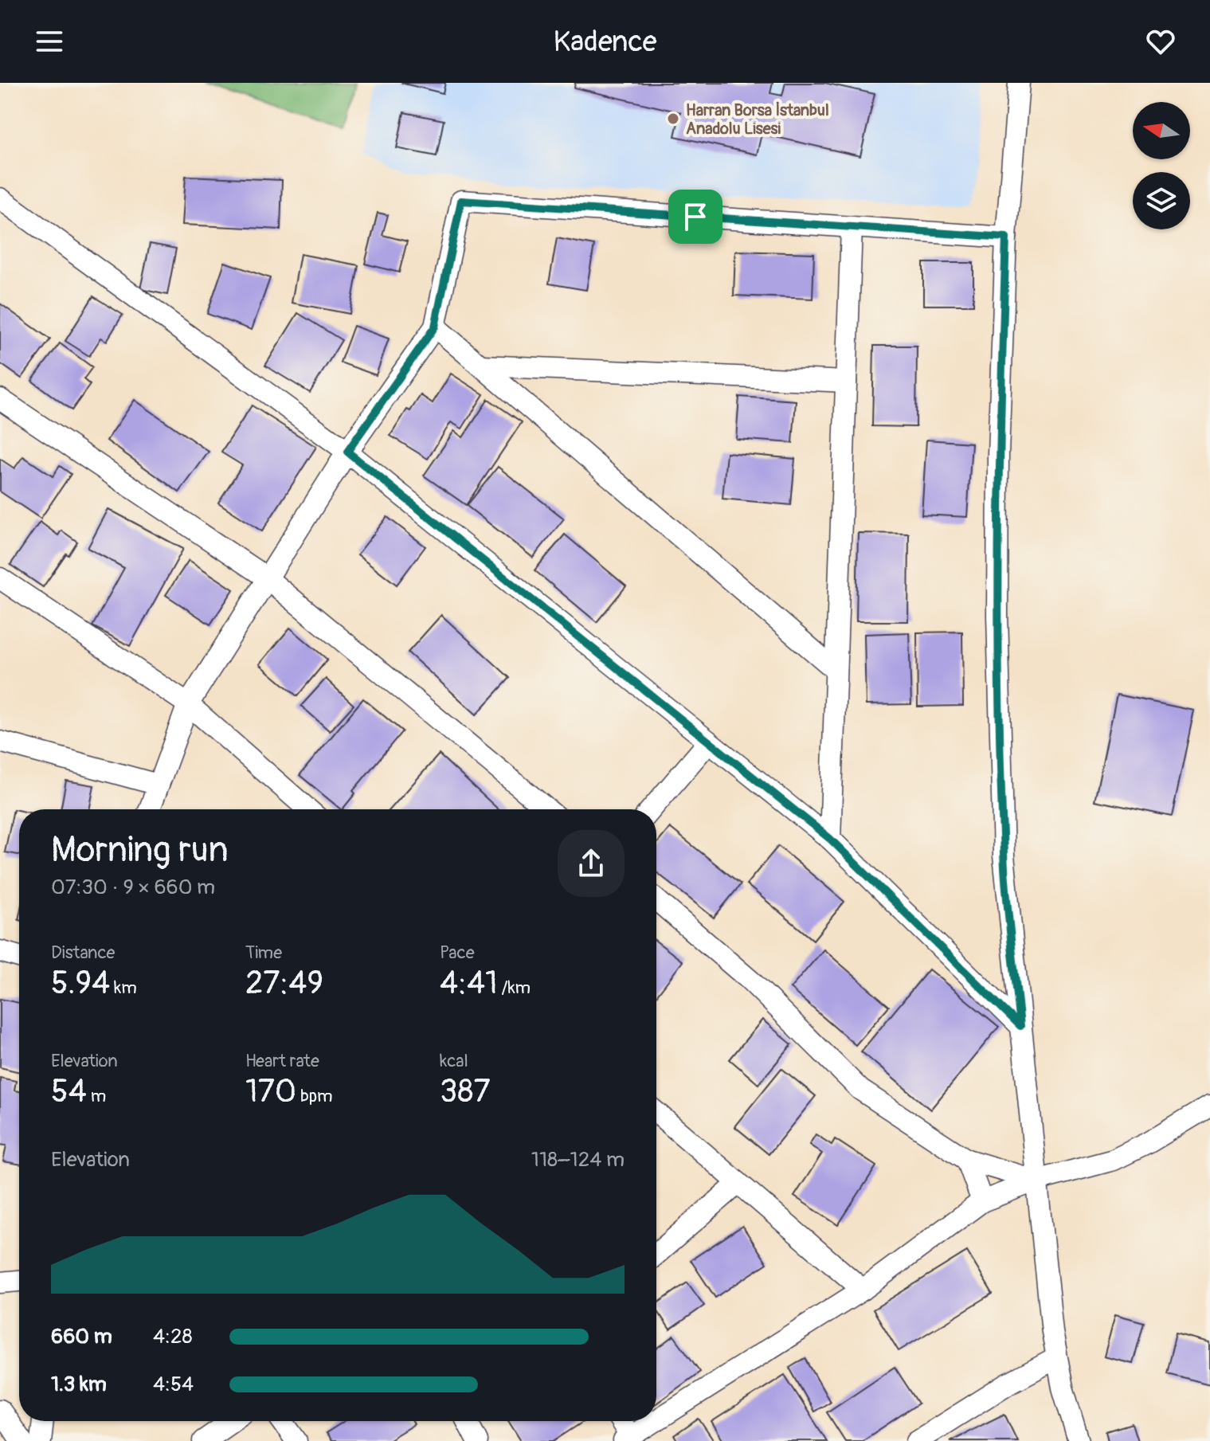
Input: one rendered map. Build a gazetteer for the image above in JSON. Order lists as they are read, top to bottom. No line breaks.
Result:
{"places":["Harran Borsa İstanbul Anadolu Lisesi"],"north":"left","page":{"header":"Kadence","heading":["Morning run","07:30 · 9 × 660 m"],"stats":[["Distance","5.94 km"],["Time","27:49"],["Pace","4:41 /km"],["Elevation","54 m"],["Heart rate","170 bpm"],["kcal","387"]],"chart":["Elevation","118–124 m"],"list":[{"name":"660 m","note":"4:28"},{"name":"1.3 km","note":"4:54"}]}}
